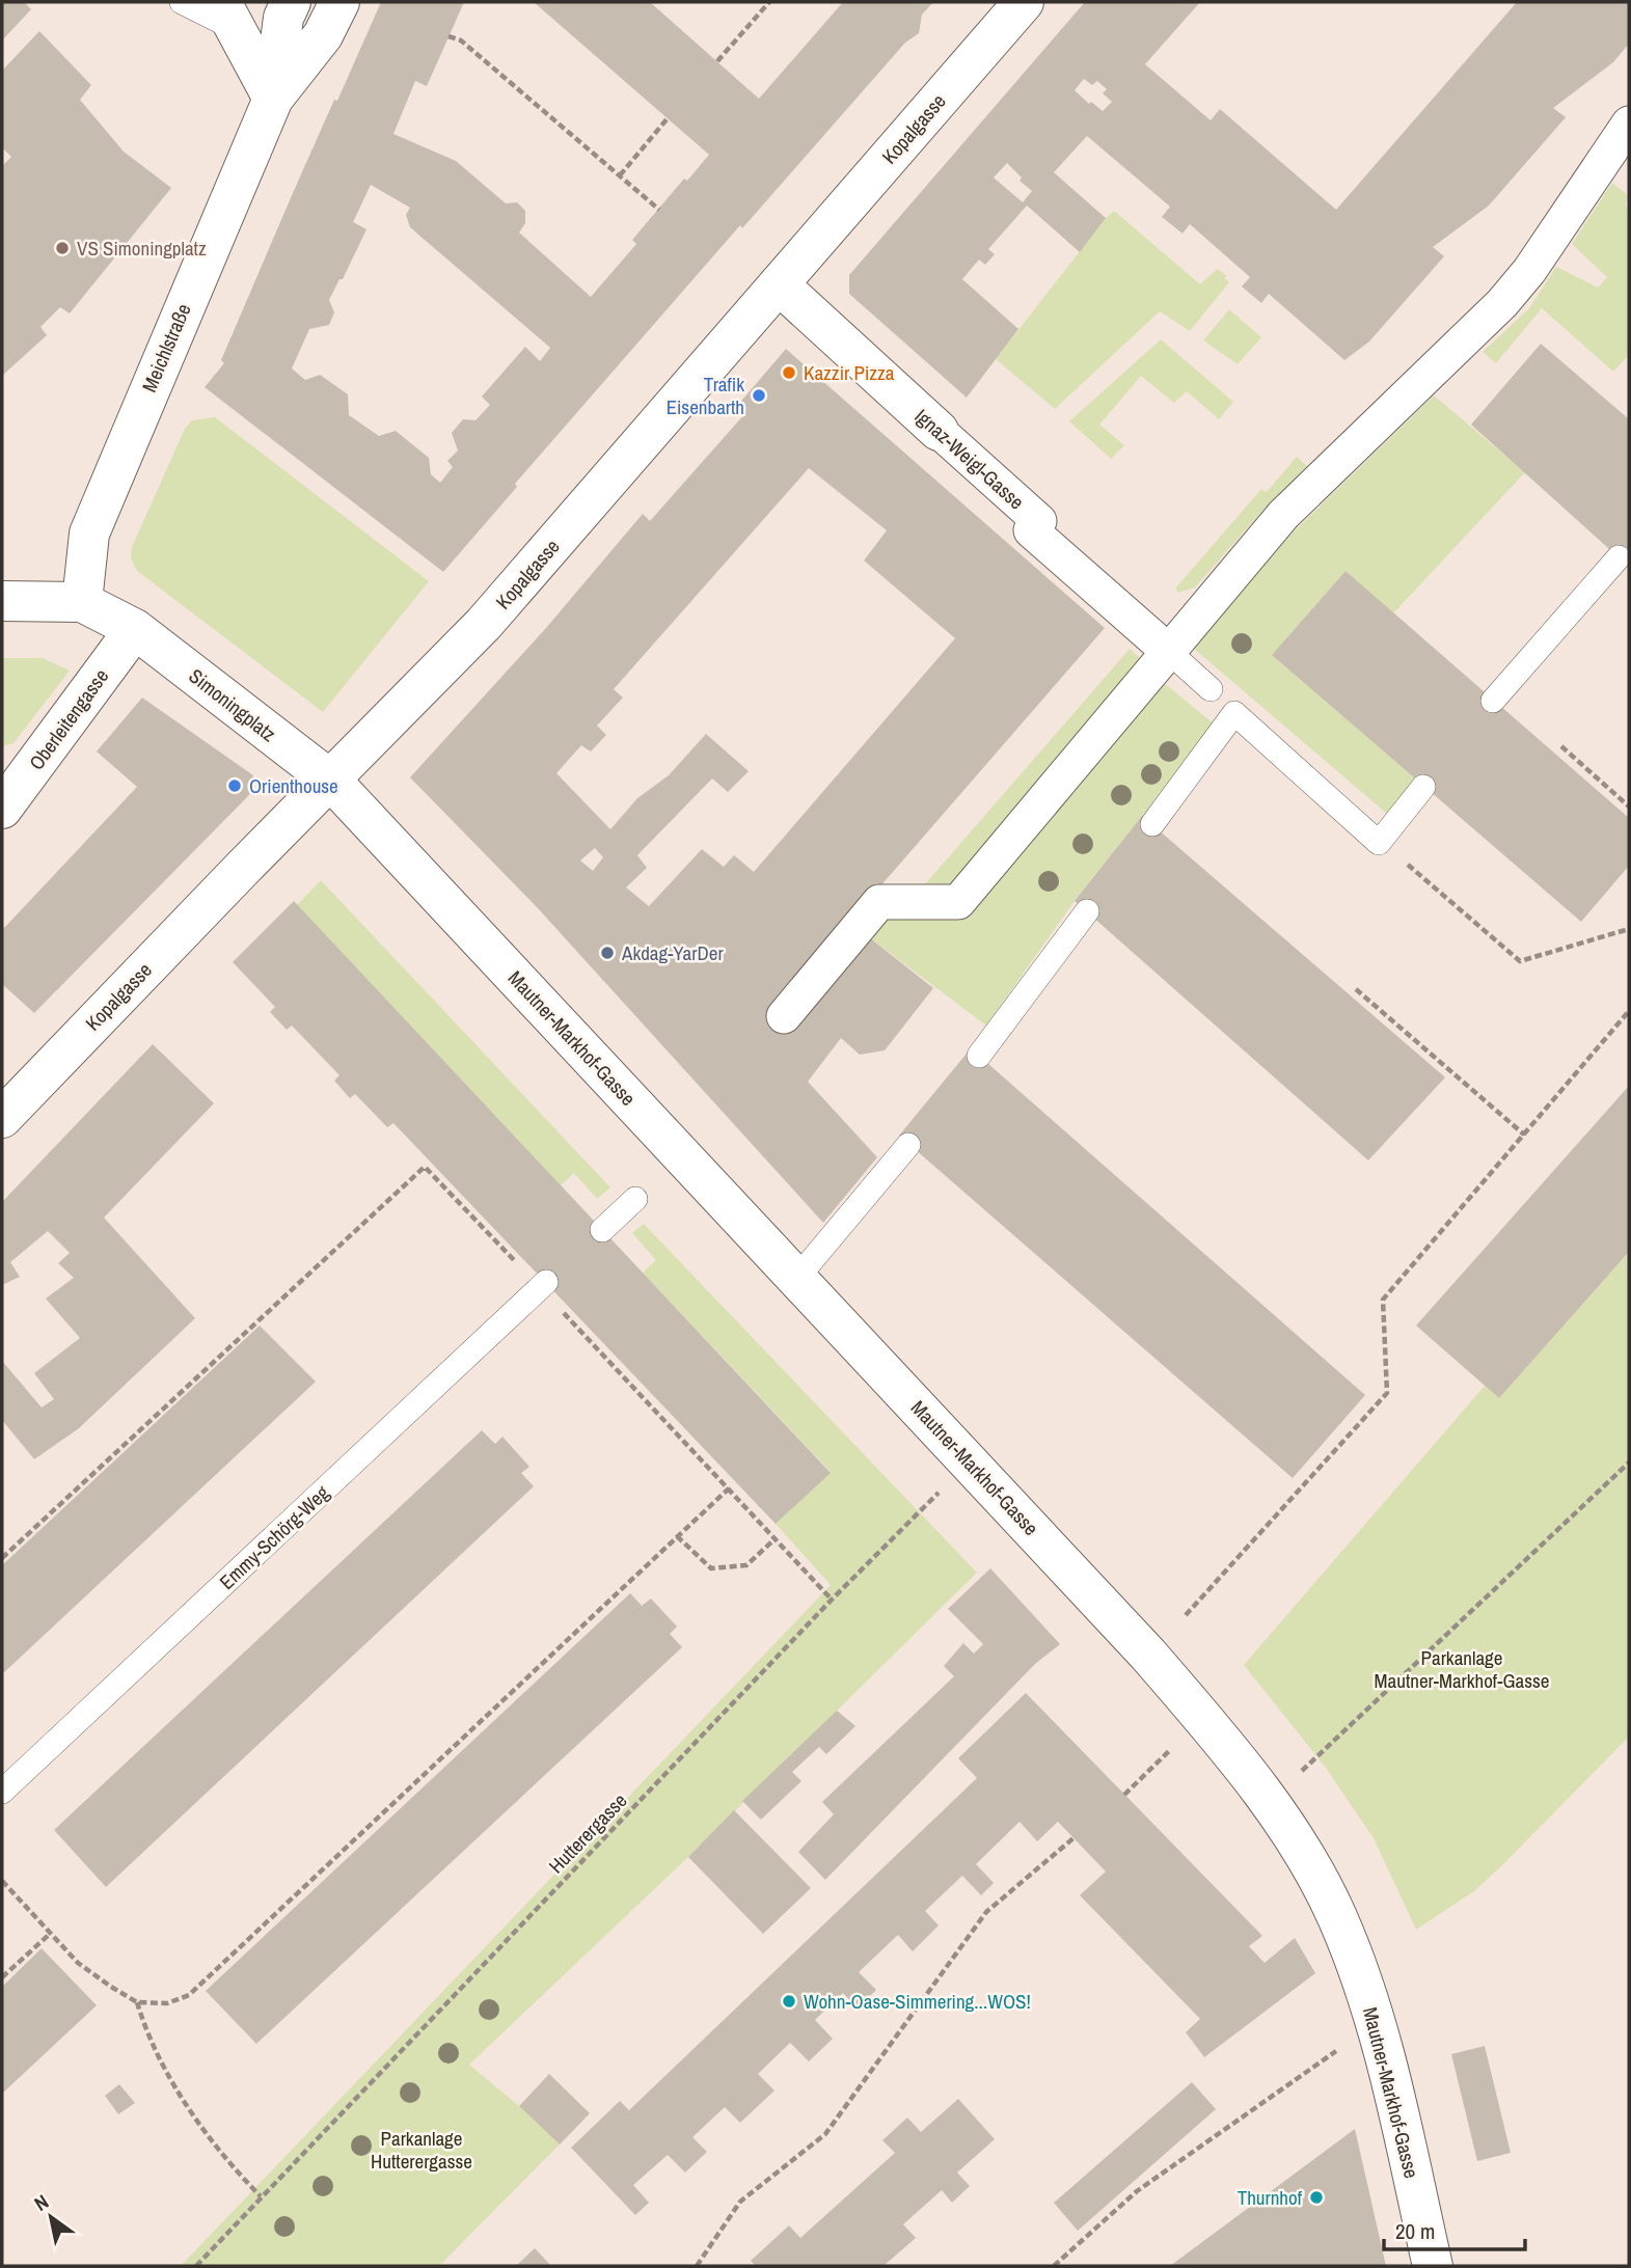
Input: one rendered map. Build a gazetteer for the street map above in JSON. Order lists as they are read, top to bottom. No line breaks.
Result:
{"streets":{"street":["Kopalgasse","Meichlstraße","Ignaz-Weigl-Gasse","Simoningplatz","Oberleitengasse","Mautner-Markhof-Gasse"],"lane":["Emmy-Schörg-Weg"],"path":["Hutterergasse"]},"crossings":[["Kopalgasse","Ignaz-Weigl-Gasse"],["Kopalgasse","Simoningplatz"],["Kopalgasse","Mautner-Markhof-Gasse"],["Meichlstraße","Simoningplatz"],["Simoningplatz","Oberleitengasse"],["Simoningplatz","Mautner-Markhof-Gasse"],["Mautner-Markhof-Gasse","Hutterergasse"]],"parks":["Parkanlage Mautner-Markhof-Gasse","Parkanlage Hutterergasse"],"places":["VS Simoningplatz","Kazzir Pizza","Trafik Eisenbarth","Orienthouse","Akdag-YarDer","Wohn-Oase-Simmering...WOS!","Thurnhof"],"scale_bar":"20 m","north":"top left"}
